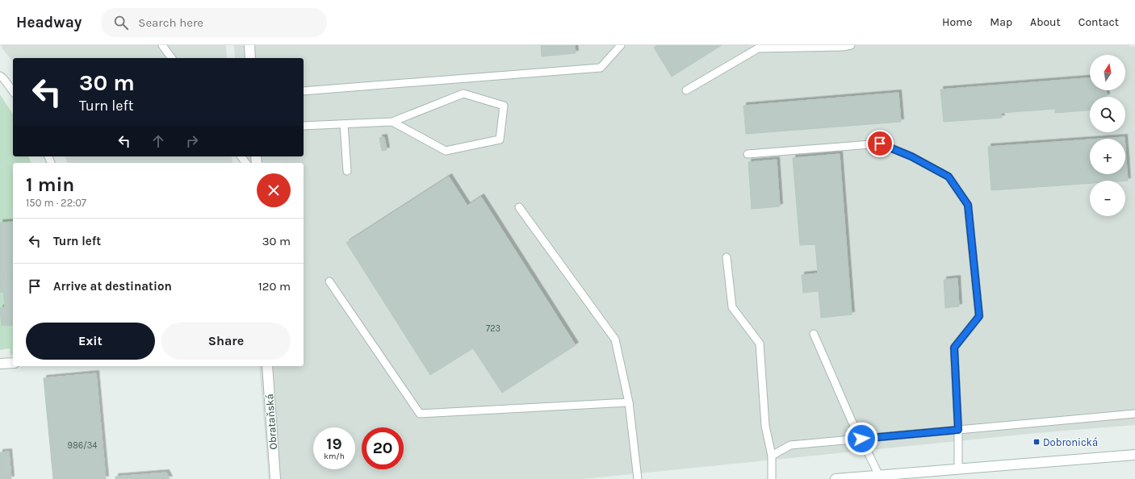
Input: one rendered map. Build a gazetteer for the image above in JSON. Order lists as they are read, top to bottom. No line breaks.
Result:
{"streets":{"street":["Obrataňská"]},"places":{"transit":["Dobronická"]},"house_numbers":["723","986/34"],"north":"top","page":{"header":"Headway","search":"Search here","nav":["Home","Map","About","Contact"],"map_buttons":["+","−"],"turn":["30 m","Turn left"],"heading":["1 min","150 m · 22:07"],"list":[{"name":"Turn left","value":"30 m"},{"name":"Arrive at destination","value":"120 m"}],"buttons":["Exit","Share"],"speed":"19 km/h","limit":"20"}}
